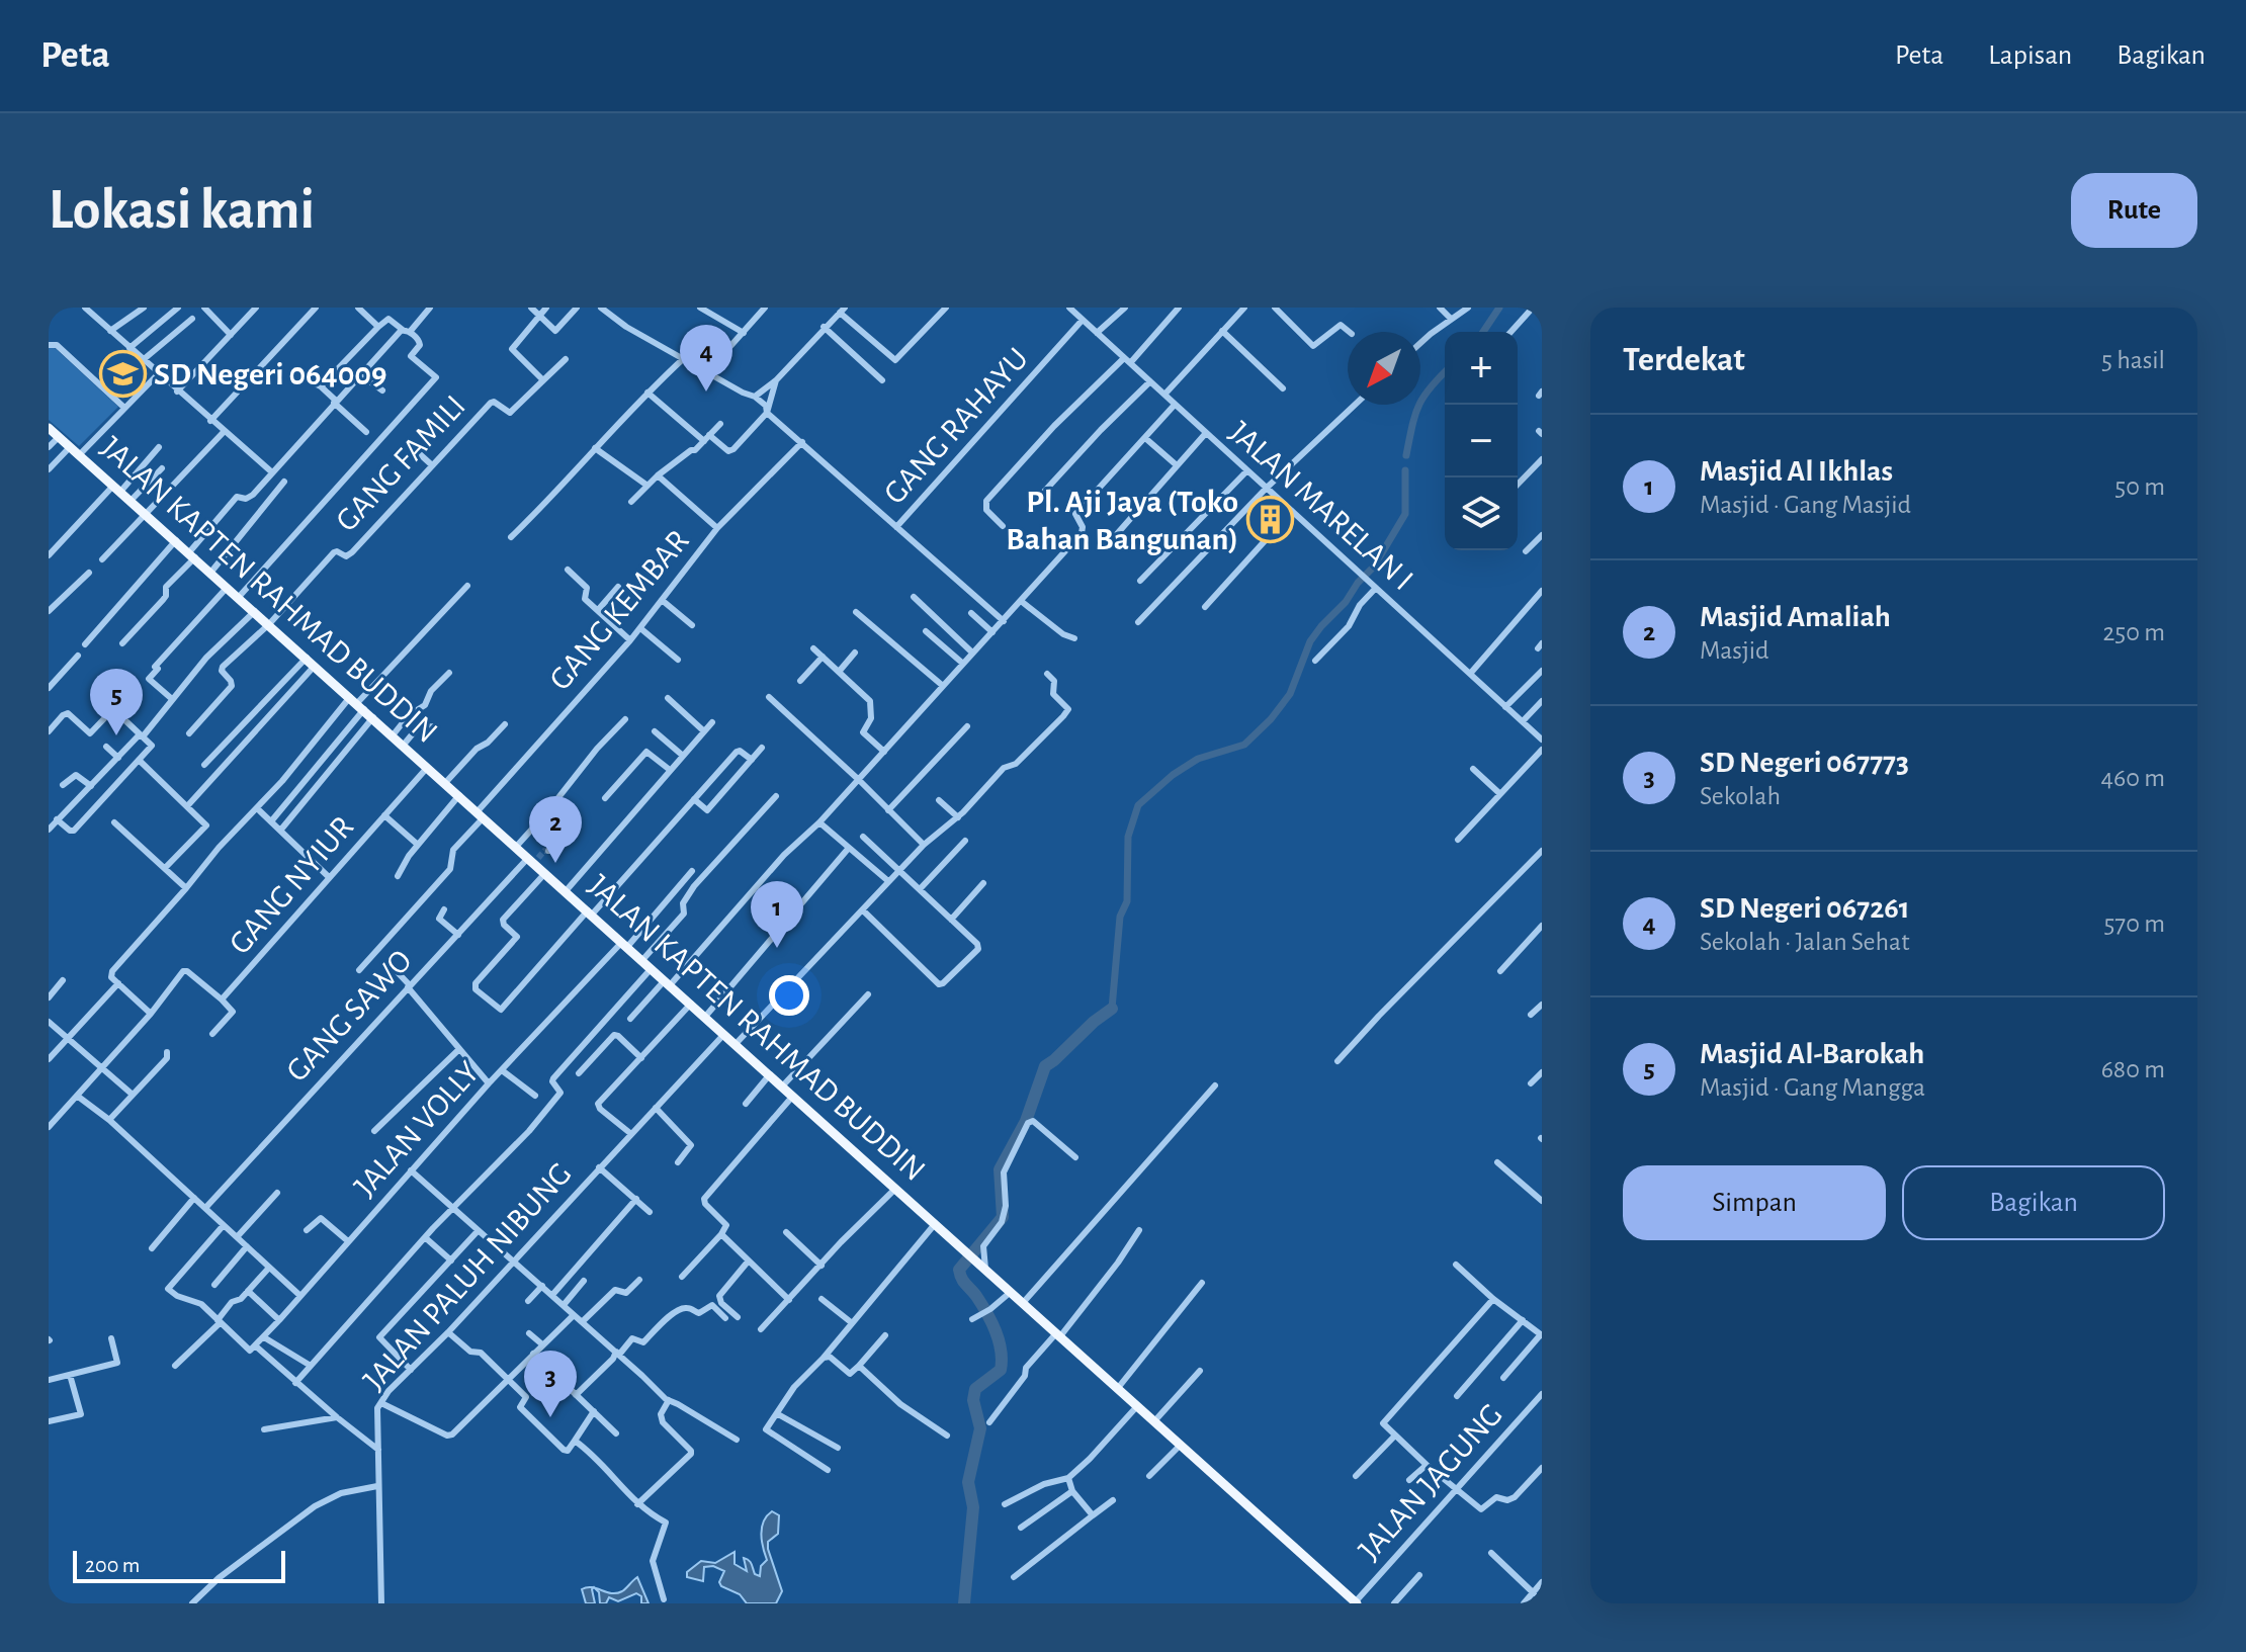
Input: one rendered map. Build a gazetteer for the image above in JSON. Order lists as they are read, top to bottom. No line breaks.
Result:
{"streets":{"main road":["JALAN KAPTEN RAHMAD BUDDIN"],"street":["GANG RAHAYU","GANG FAMILI","JALAN MARELAN I","GANG KEMBAR","GANG NYIUR","GANG SAWO","JALAN VOLLY","JALAN PALUH NIBUNG","JALAN JAGUNG"]},"crossings":[["GANG RAHAYU","JALAN MARELAN I"],["GANG FAMILI","JALAN KAPTEN RAHMAD BUDDIN"],["JALAN KAPTEN RAHMAD BUDDIN","GANG KEMBAR"],["JALAN KAPTEN RAHMAD BUDDIN","GANG NYIUR"],["JALAN KAPTEN RAHMAD BUDDIN","GANG SAWO"],["JALAN KAPTEN RAHMAD BUDDIN","JALAN VOLLY"],["JALAN KAPTEN RAHMAD BUDDIN","JALAN PALUH NIBUNG"],["JALAN KAPTEN RAHMAD BUDDIN","JALAN JAGUNG"]],"places":{"school or university":["SD Negeri 064009"],"building":["Pl. Aji Jaya (Toko Bahan Bangunan)"]},"scale_bar":"200 m","north":"bottom left","page":{"header":"Peta","nav":["Peta","Lapisan","Bagikan"],"buttons":["Rute",["Simpan","Bagikan"]],"title":"Lokasi kami","heading":["Terdekat","5 hasil"],"pins":["4","5","2","1","3"],"map_buttons":["+","−"],"list":[{"mark":"1","name":"Masjid Al Ikhlas","note":"Masjid · Gang Masjid","value":"50 m"},{"mark":"2","name":"Masjid Amaliah","note":"Masjid","value":"250 m"},{"mark":"3","name":"SD Negeri 067773","note":"Sekolah","value":"460 m"},{"mark":"4","name":"SD Negeri 067261","note":"Sekolah · Jalan Sehat","value":"570 m"},{"mark":"5","name":"Masjid Al-Barokah","note":"Masjid · Gang Mangga","value":"680 m"}],"scale":"200 m"}}
